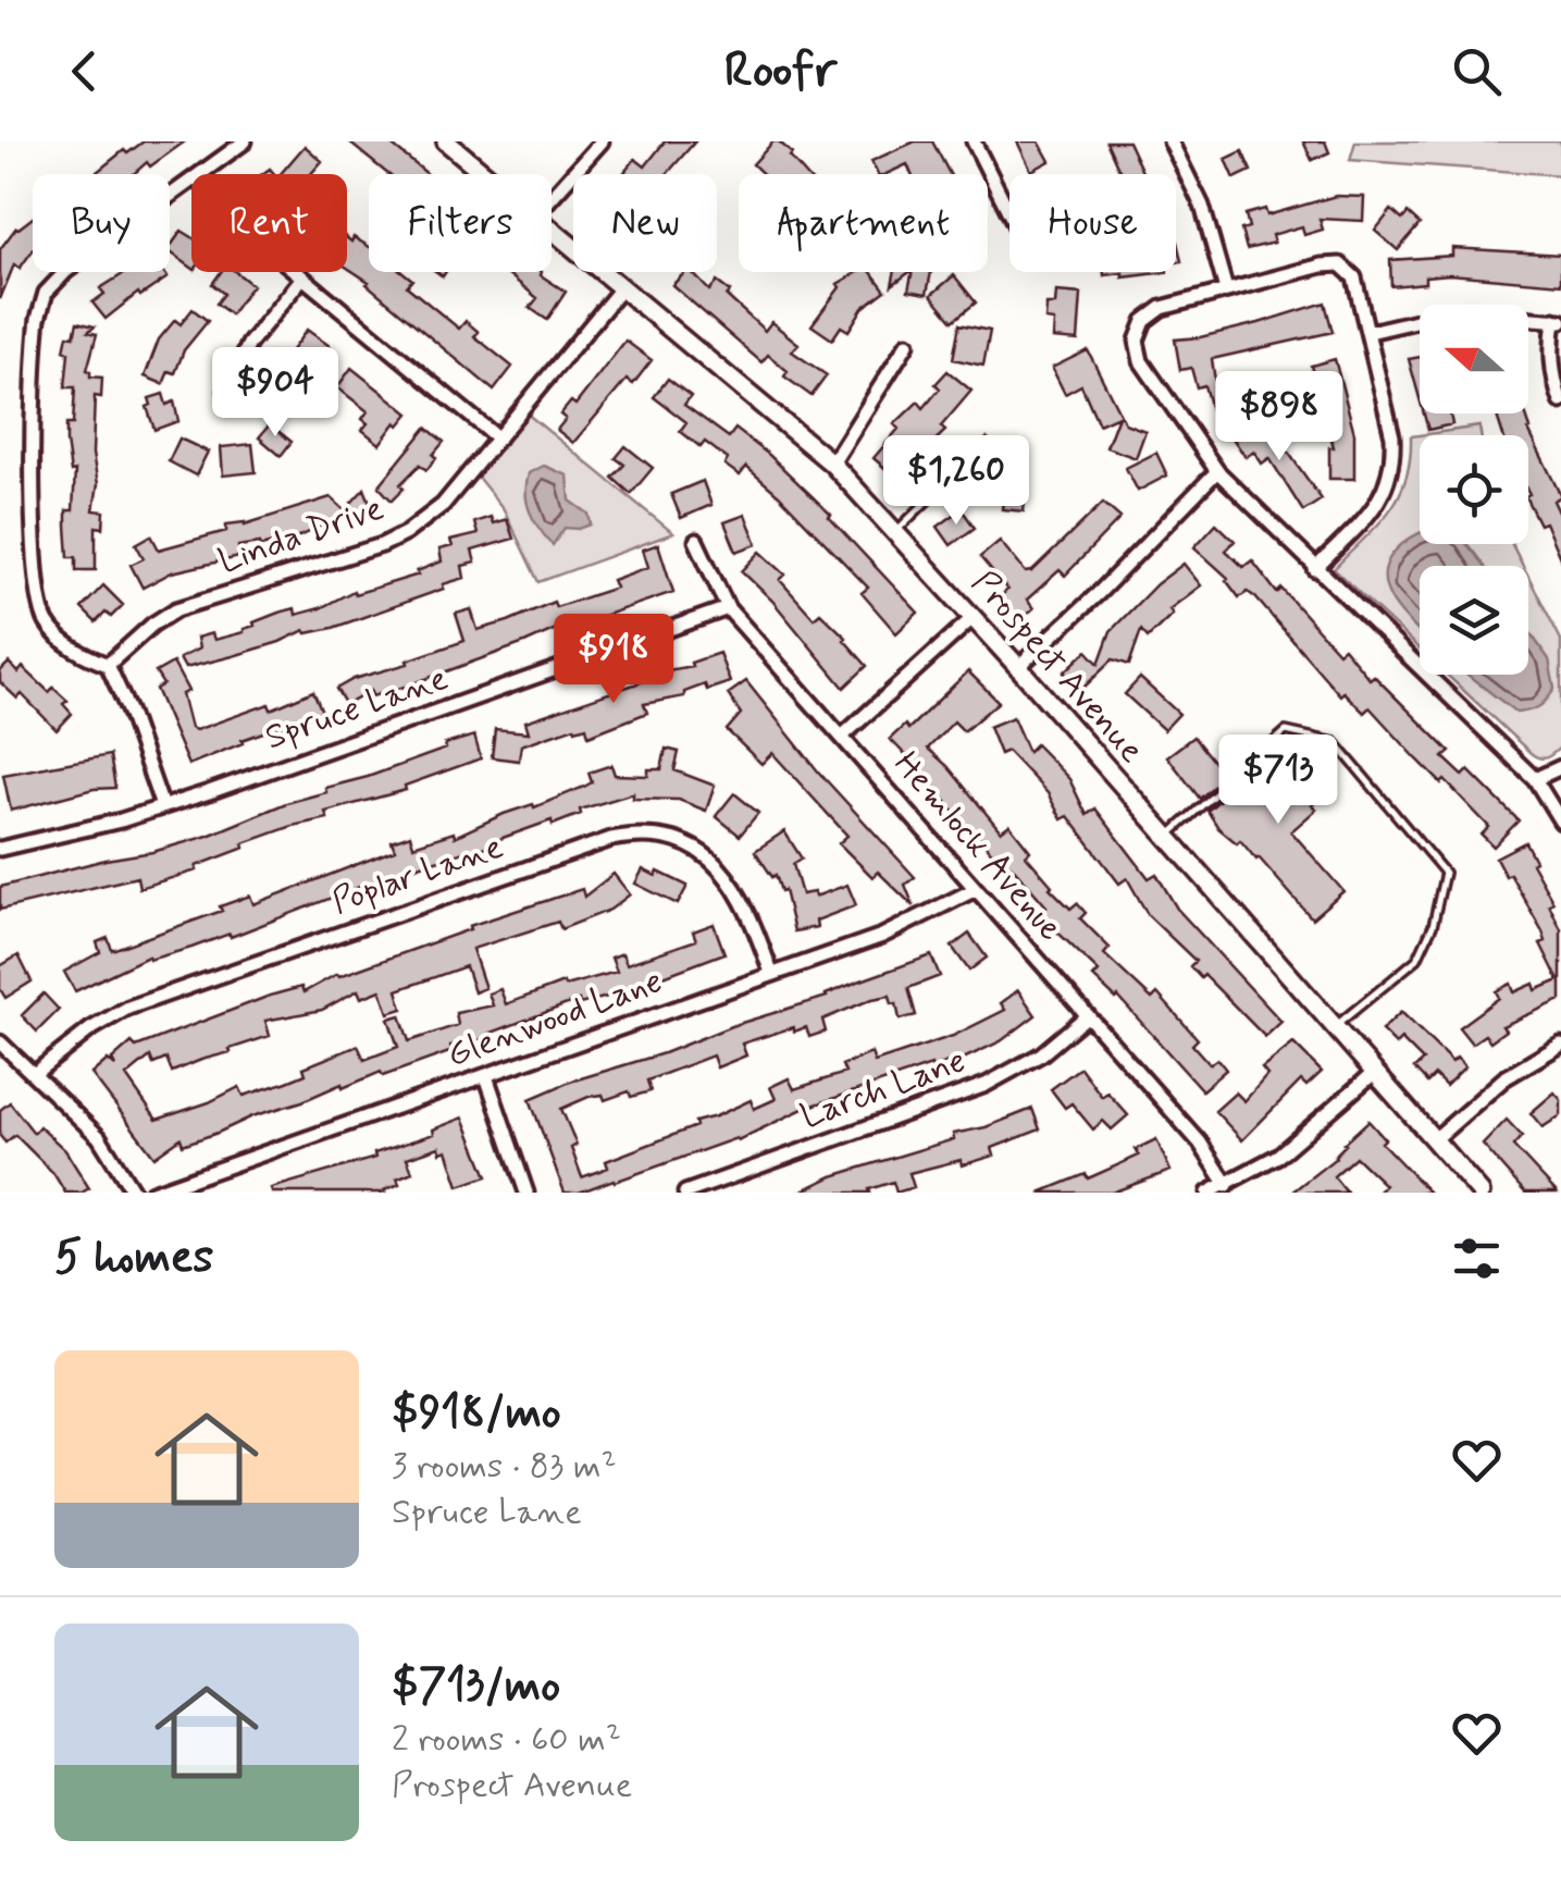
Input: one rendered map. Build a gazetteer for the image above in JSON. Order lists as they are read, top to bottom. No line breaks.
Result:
{"streets":{"street":["Linda Drive","Prospect Avenue","Spruce Lane","Hemlock Avenue","Poplar Lane","Glenwood Lane","Larch Lane"]},"crossings":[["Linda Drive","Prospect Avenue"],["Spruce Lane","Hemlock Avenue"],["Hemlock Avenue","Glenwood Lane"],["Hemlock Avenue","Larch Lane"],["Poplar Lane","Glenwood Lane"]],"north":"left","page":{"header":"Roofr","chip":["Buy","Rent","Filters","New","Apartment","House"],"price":["$904","$898","$1,260","$918","$713"],"heading":"5 homes","list":[{"name":"$918/mo","note":"3 rooms · 83 m² · Spruce Lane"},{"name":"$713/mo","note":"2 rooms · 60 m² · Prospect Avenue"}]}}
